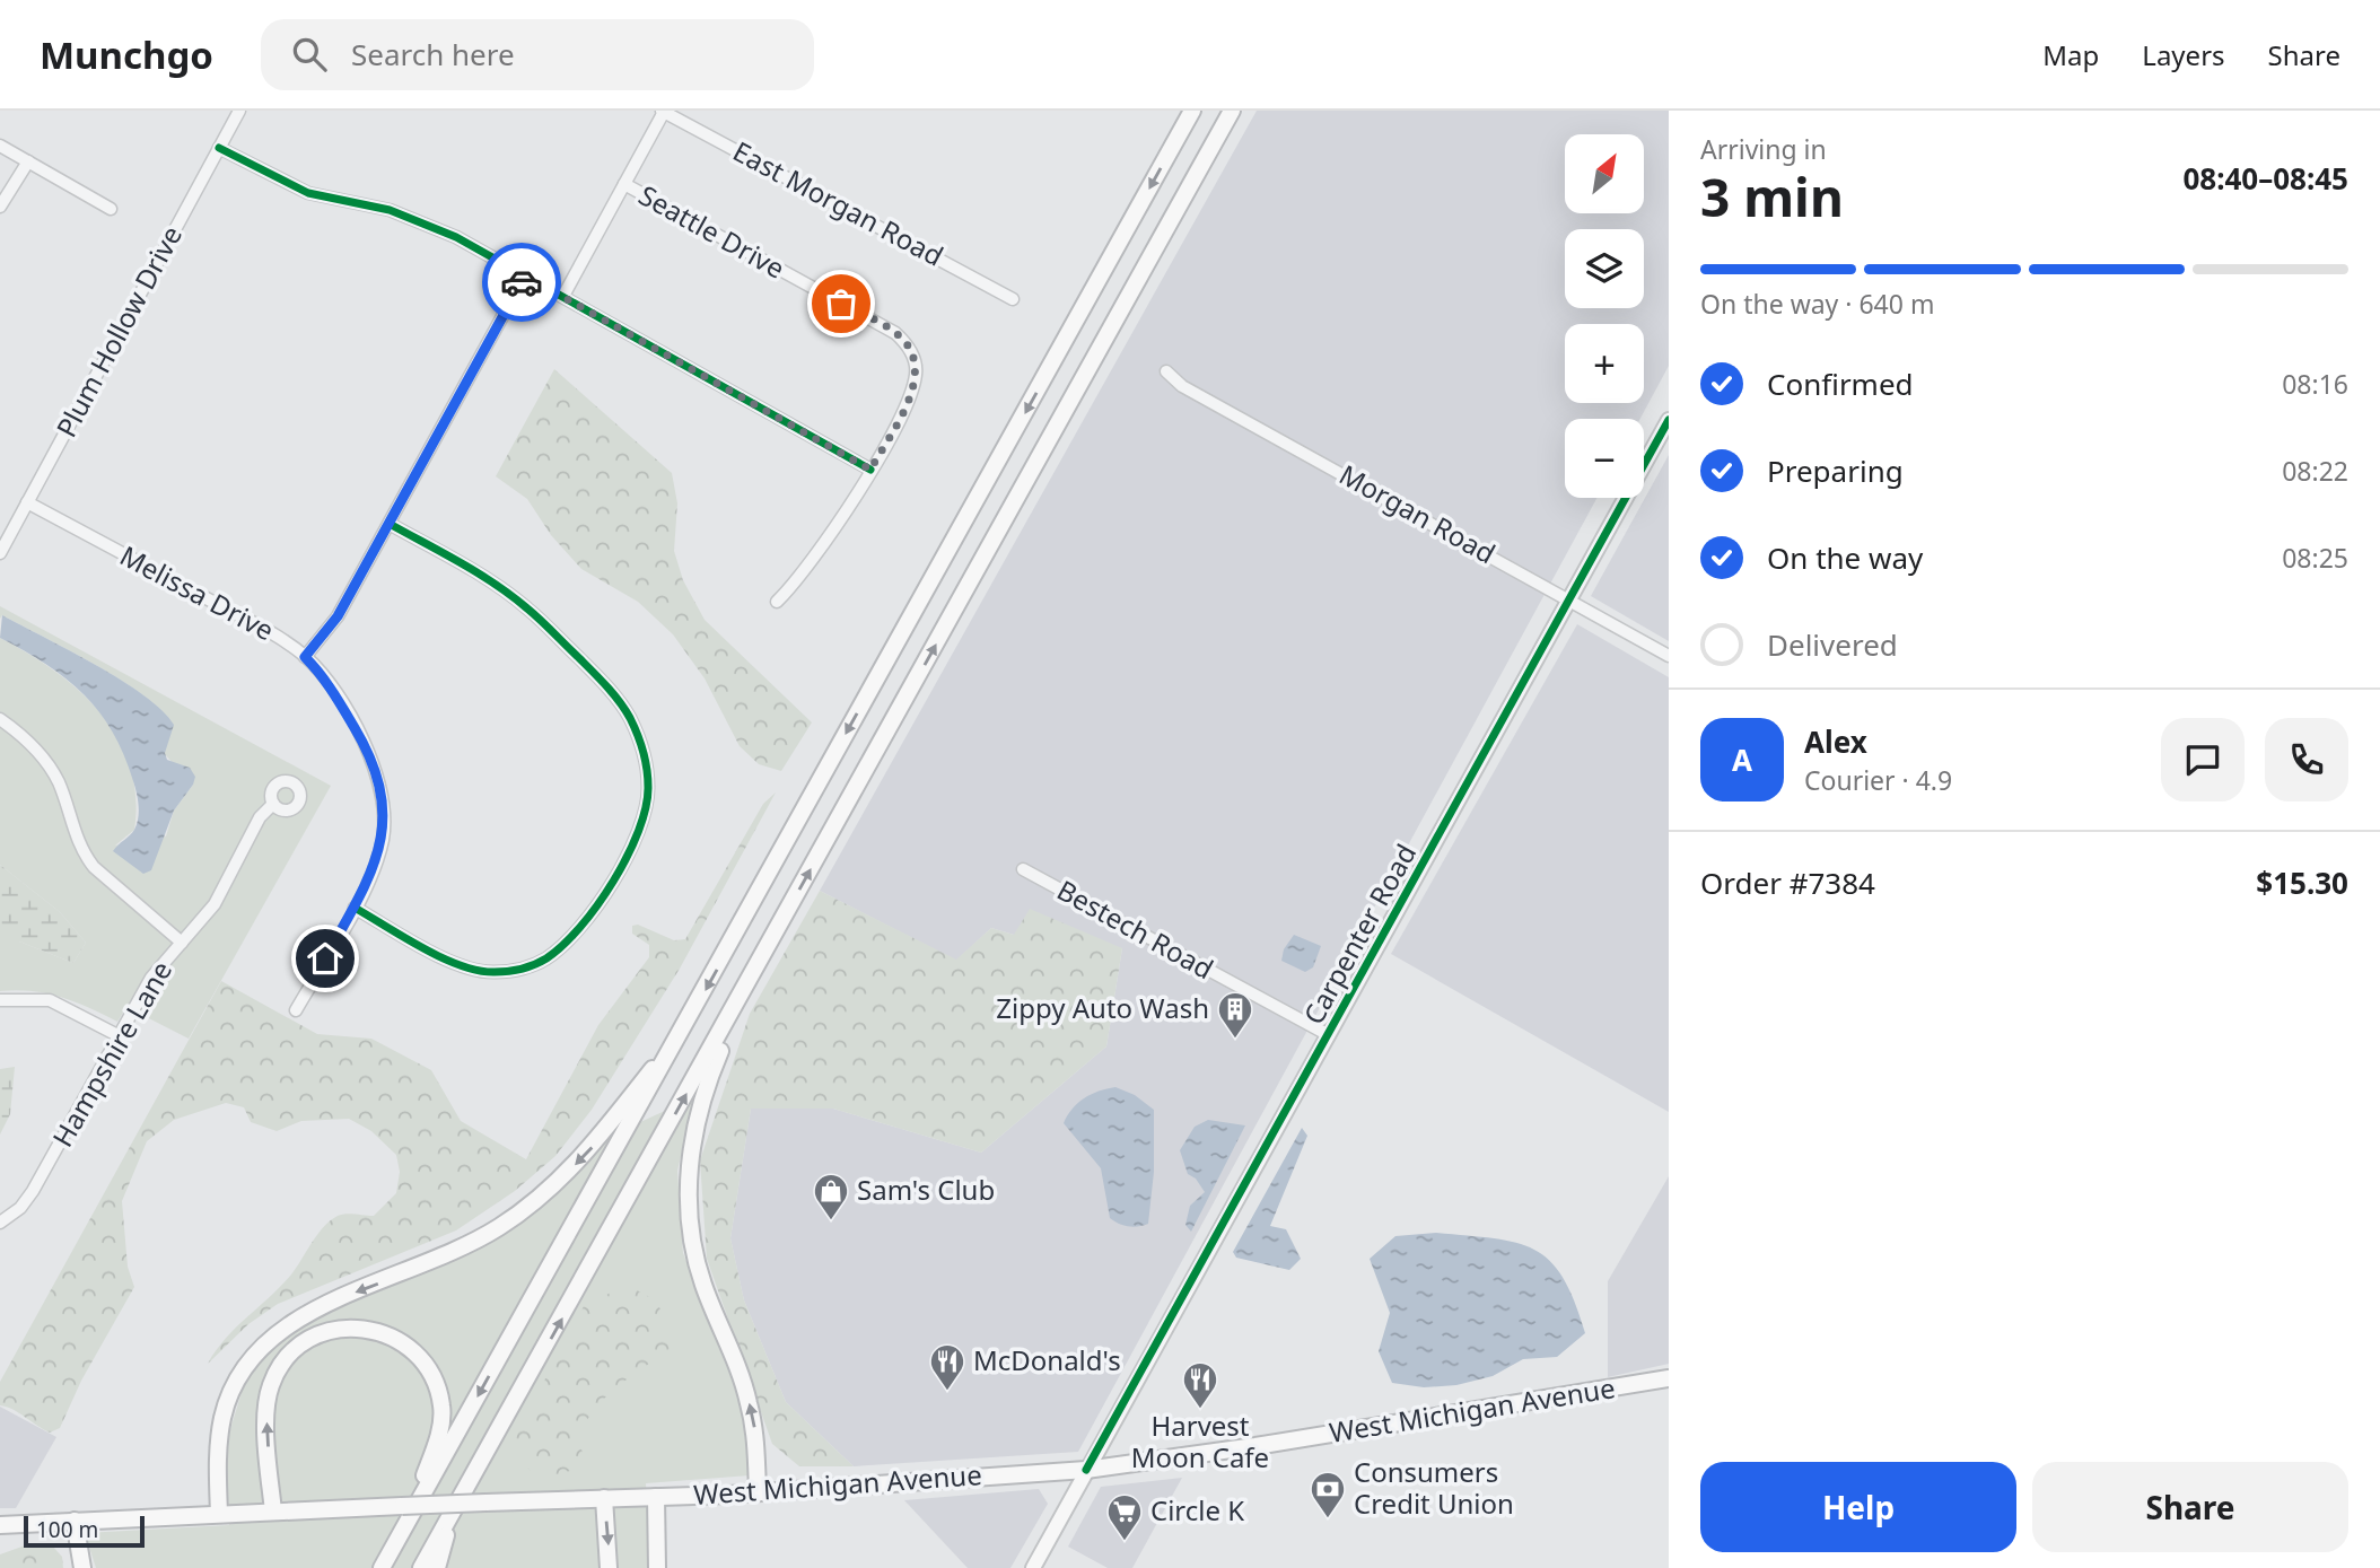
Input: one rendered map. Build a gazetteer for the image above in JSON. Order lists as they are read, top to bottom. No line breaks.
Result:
{"streets":{"highway":["West Michigan Avenue"],"main road":["Carpenter Road"],"street":["East Morgan Road","Seattle Drive","Plum Hollow Drive","Morgan Road","Melissa Drive","Bestech Road","Hampshire Lane"]},"crossings":[["Plum Hollow Drive","Melissa Drive"],["Morgan Road","Carpenter Road"],["Bestech Road","Carpenter Road"],["Carpenter Road","West Michigan Avenue"]],"places":{"building":["Zippy Auto Wash"],"shop":["Sam's Club"],"restaurant":["McDonald's","Harvest Moon Cafe"],"bank":["Consumers Credit Union"],"supermarket":["Circle K"]},"scale_bar":"100 m","north":"top right","page":{"header":"Munchgo","search":"Search here","nav":["Map","Layers","Share"],"heading":["3 min","Arriving in","08:40–08:45"],"panel":["Alex","Courier · 4.9","Order #7384","$15.30"],"map_buttons":["+","−"],"bar":"On the way · 640 m","list":[["Confirmed","08:16"],["Preparing","08:22"],["On the way","08:25"],"Delivered"],"round":"A","buttons":["Help","Share"],"scale":"100 m"}}
